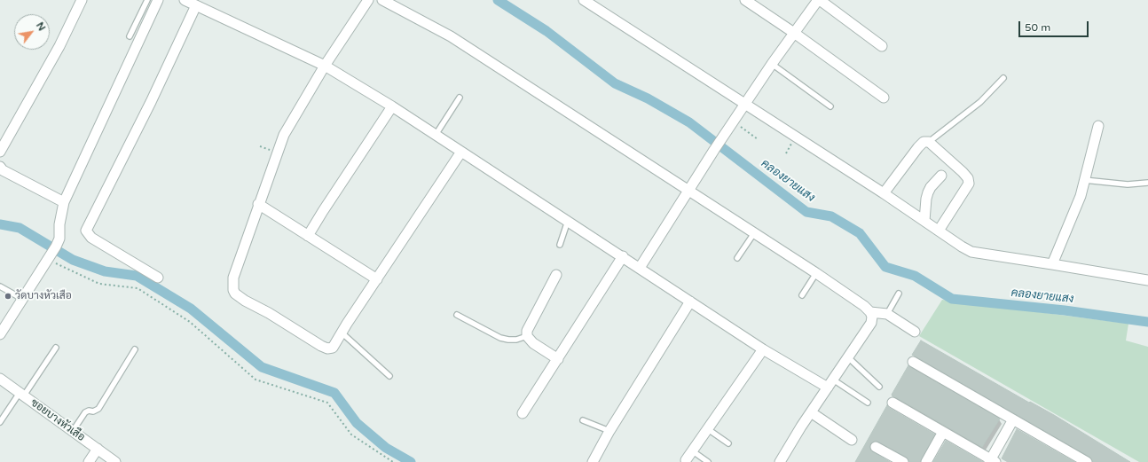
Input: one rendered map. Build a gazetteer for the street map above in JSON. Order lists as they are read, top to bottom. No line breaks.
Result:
{"streets":{"street":["ซอยบางหัวเสือ"]},"water":["คลองยายแสง"],"places":["วัดบางหัวเสือ"],"scale_bar":"50 m","north":"top right"}
